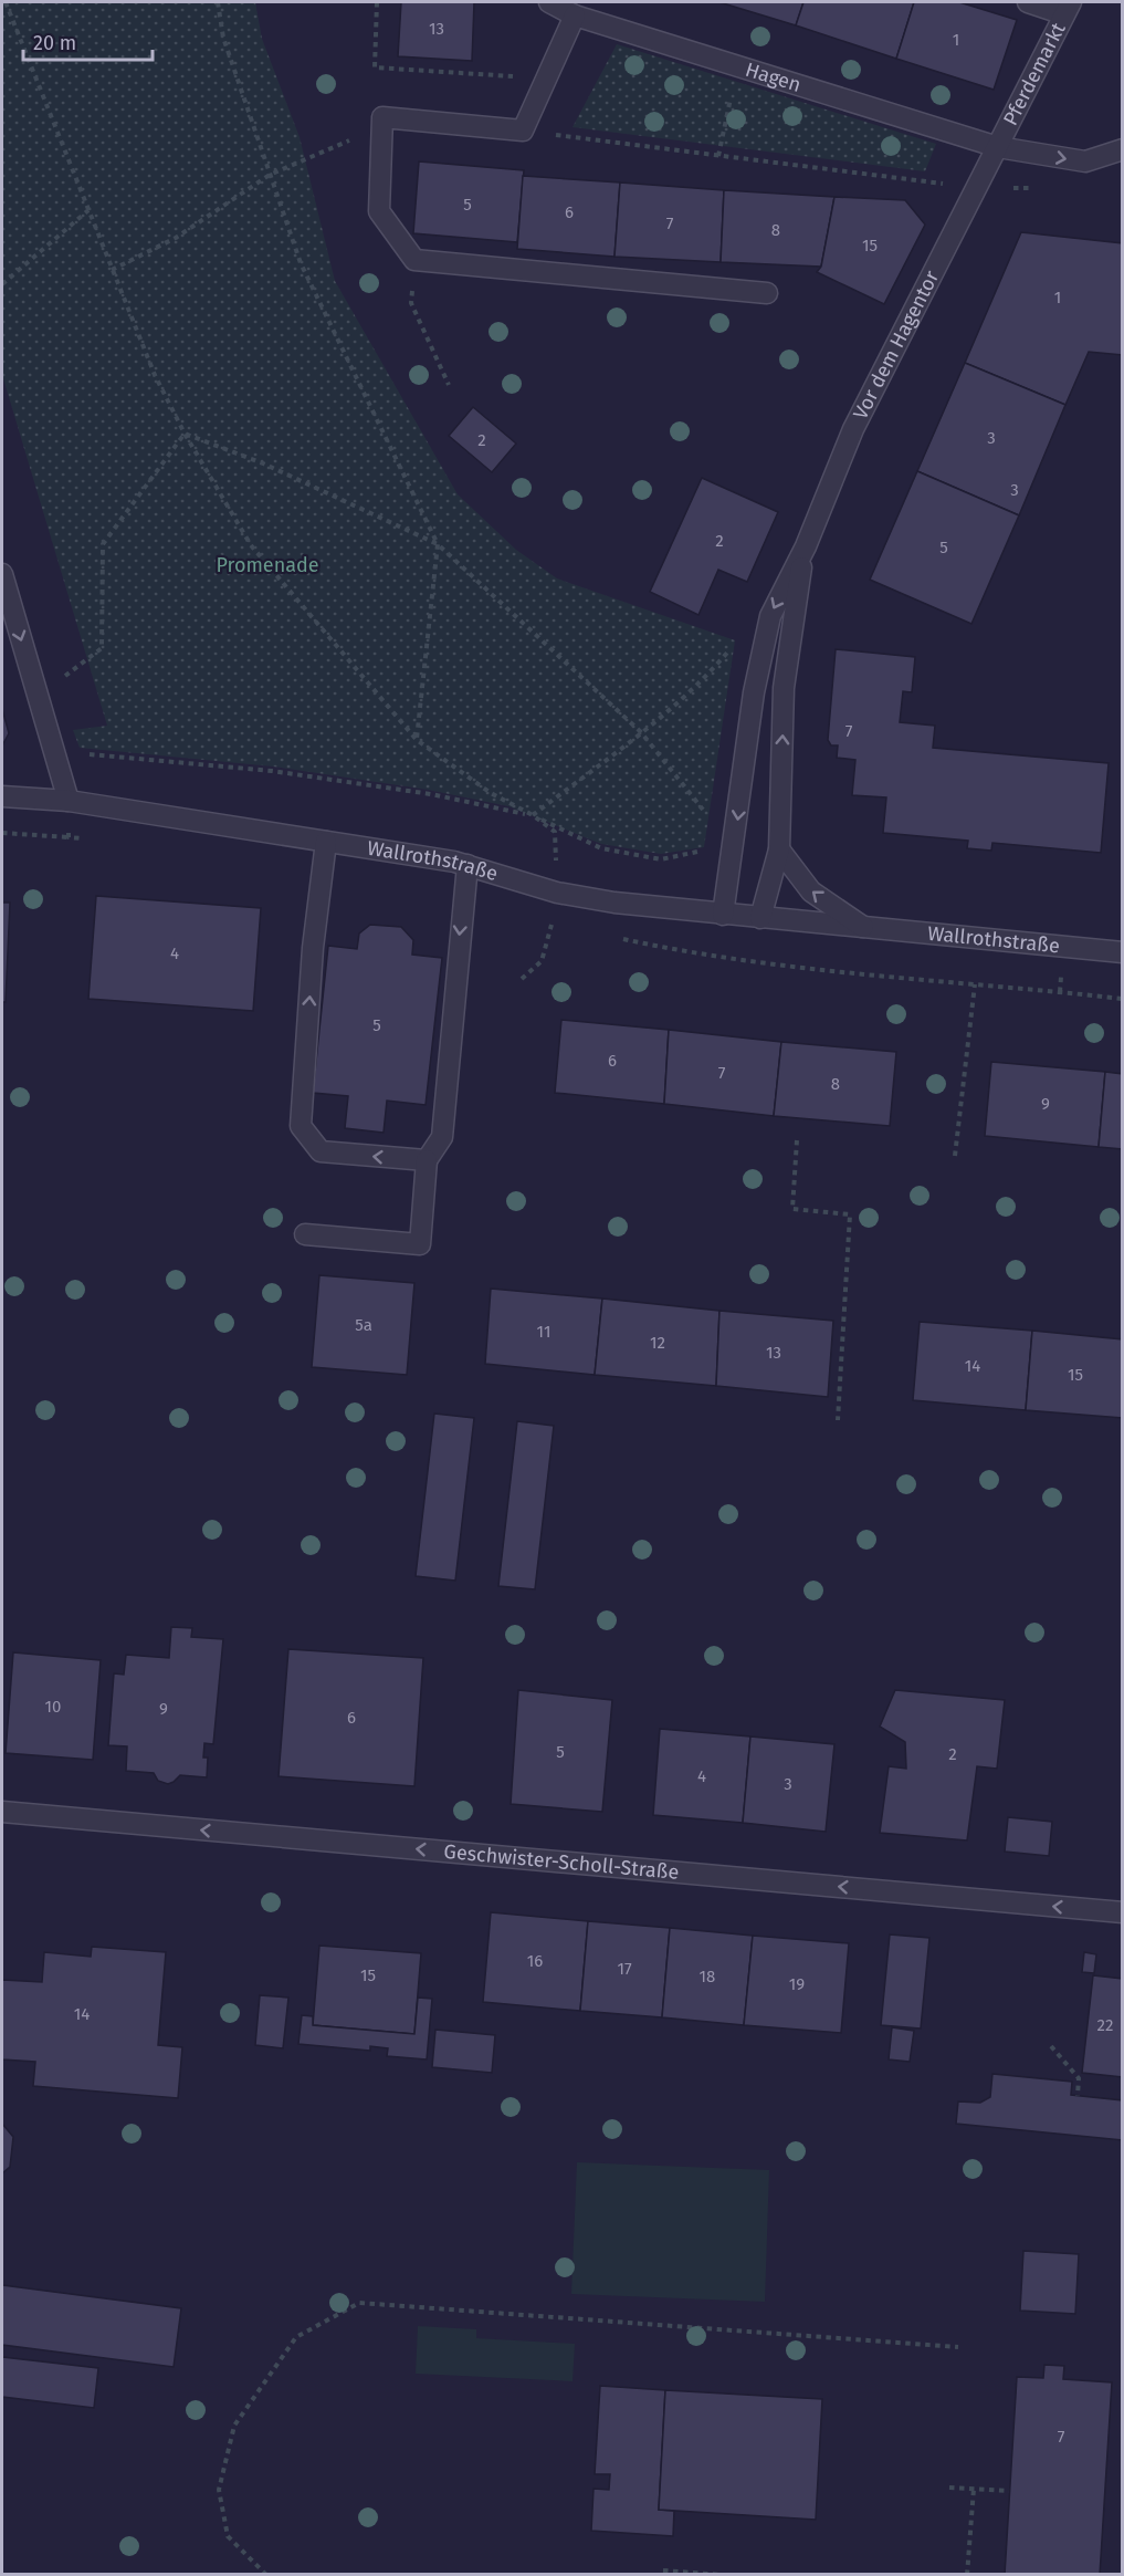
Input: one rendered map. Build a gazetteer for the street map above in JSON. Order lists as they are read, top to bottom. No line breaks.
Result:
{"streets":{"street":["Pferdemarkt","Hagen","Vor dem Hagentor","Wallrothstraße","Geschwister-Scholl-Straße"]},"crossings":[["Pferdemarkt","Hagen"],["Pferdemarkt","Vor dem Hagentor"],["Hagen","Vor dem Hagentor"],["Vor dem Hagentor","Wallrothstraße"]],"one_way":["Geschwister-Scholl-Straße"],"parks":["Promenade"],"house_numbers":["13","1","5","6","7","8","15","1","3","2","3","2","5","7","4","5","6","7","8","9","5a","11","12","13","14","15","10","9","6","5","2","4","3","16","17","15","18","19","14","22","7"],"scale_bar":"20 m"}
